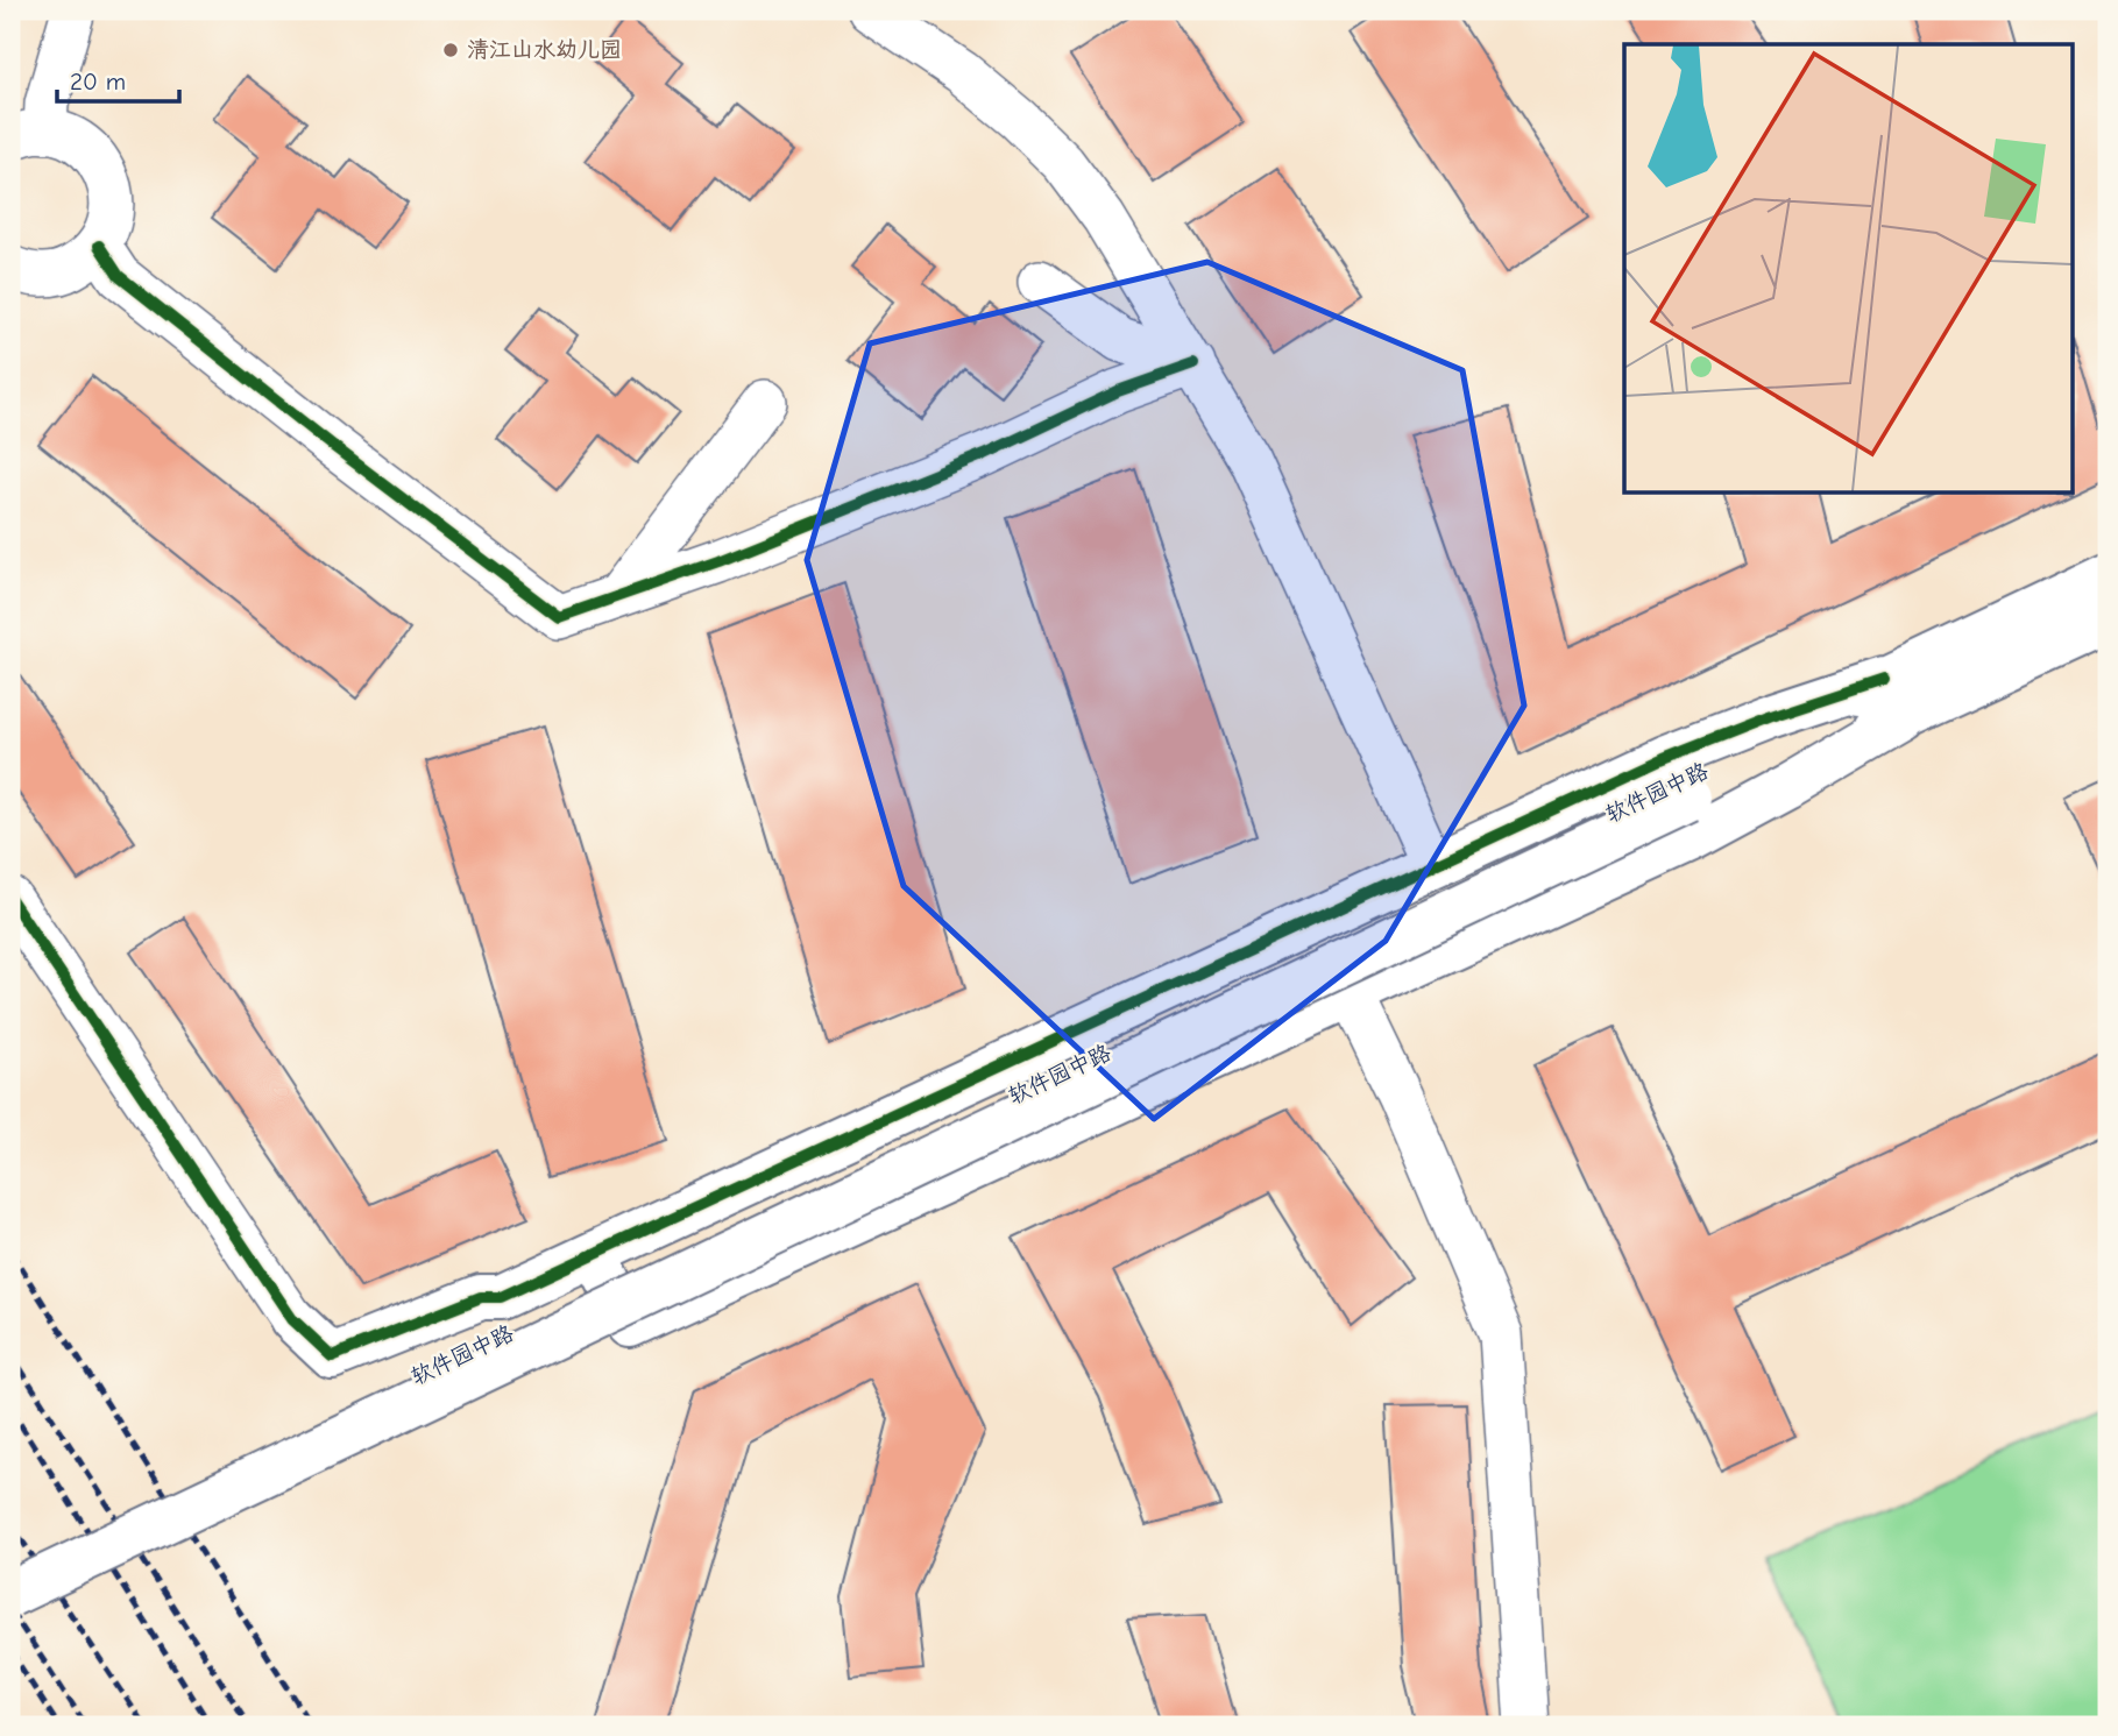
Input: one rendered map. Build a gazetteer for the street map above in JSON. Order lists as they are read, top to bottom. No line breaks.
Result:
{"streets":{"main road":["软件园中路"]},"places":["清江山水幼儿园"],"scale_bar":"20 m"}
